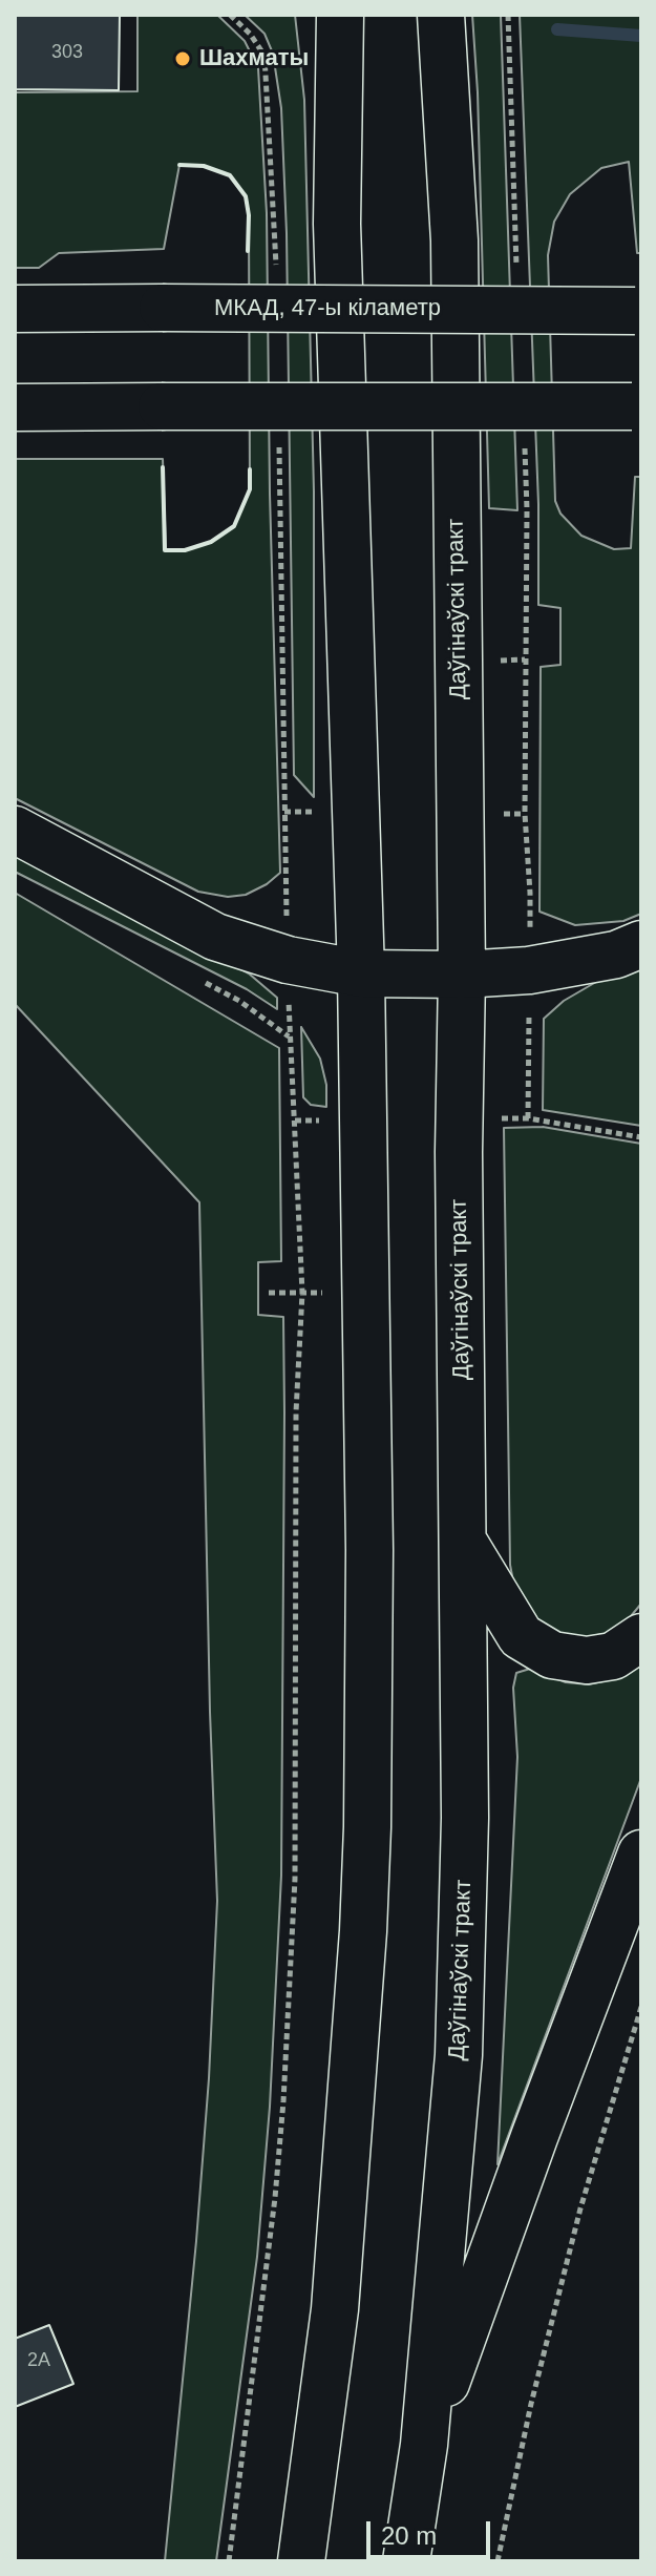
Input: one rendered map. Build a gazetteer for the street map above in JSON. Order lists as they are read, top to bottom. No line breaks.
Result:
{"streets":{"main road":["МКАД, 47-ы кіламетр","Даўгінаўскі тракт"]},"places":["Шахматы"],"house_numbers":["303","2А"],"scale_bar":"20 m"}
